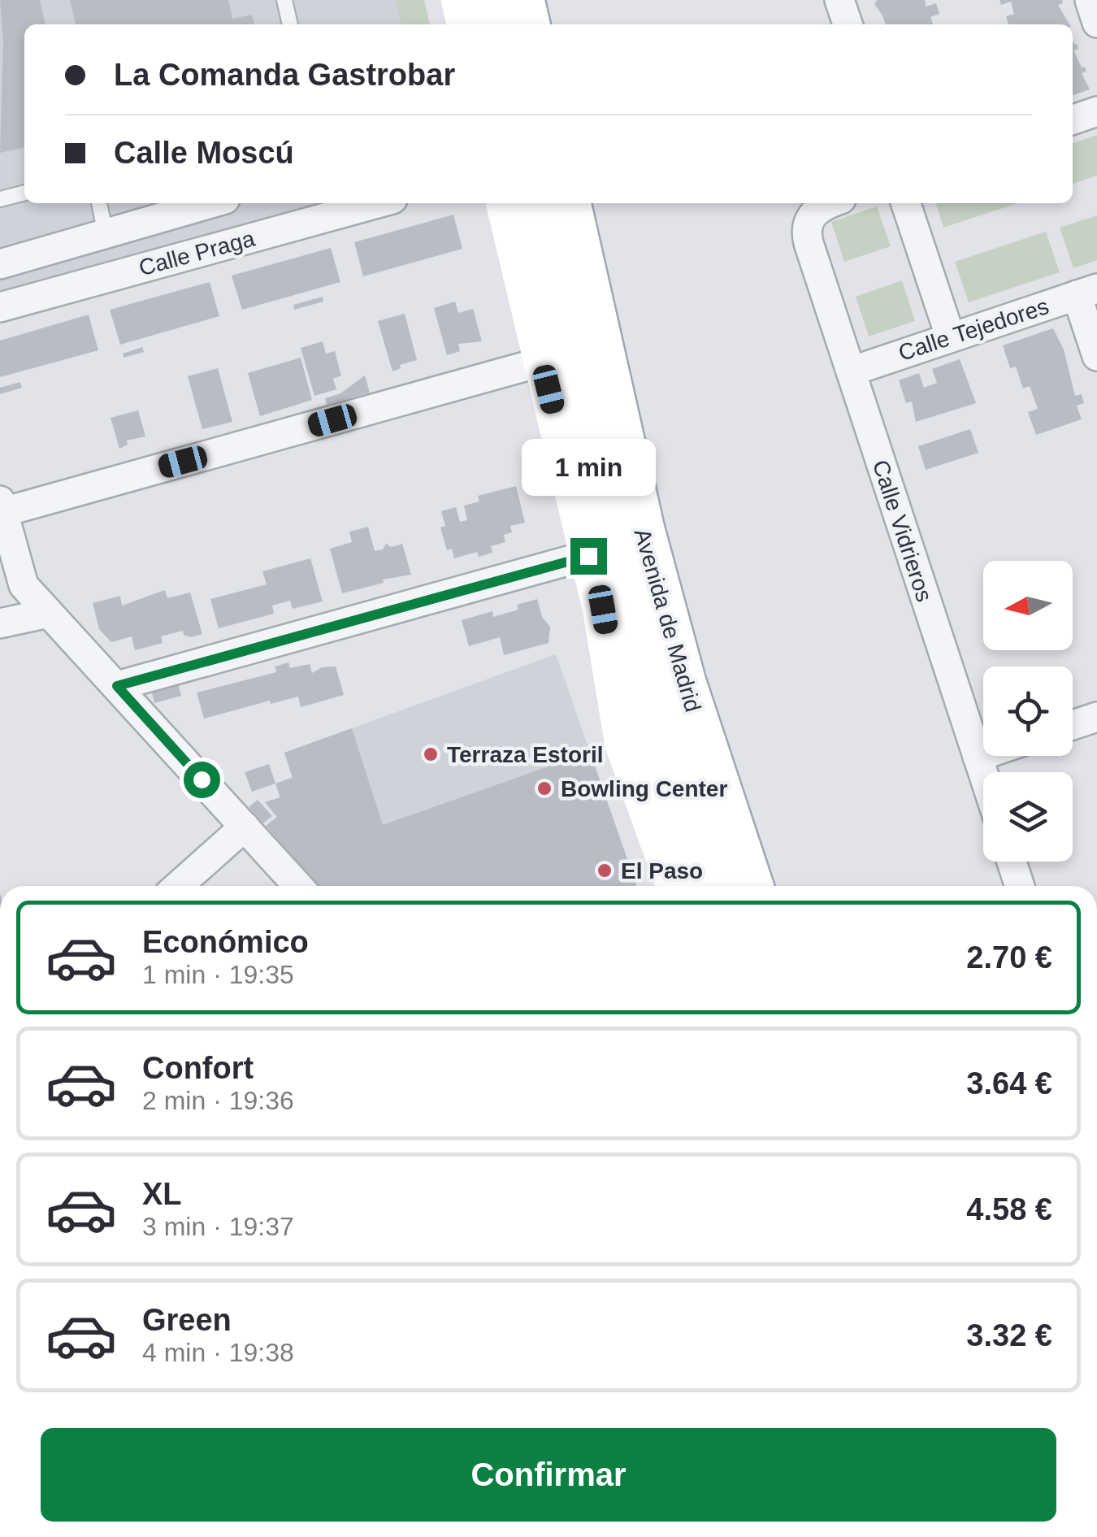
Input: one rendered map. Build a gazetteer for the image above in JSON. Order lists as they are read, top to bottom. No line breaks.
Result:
{"streets":{"main road":["Avenida de Madrid"],"street":["Calle Praga","Calle Tejedores","Calle Vidrieros"]},"crossings":[["Calle Tejedores","Calle Vidrieros"]],"places":["Terraza Estoril","Bowling Center","El Paso"],"north":"left","page":{"banner":["La Comanda Gastrobar","Calle Moscú"],"bubble":"1 min","list":[{"name":"Económico","note":"1 min · 19:35","value":"2.70 €"},{"name":"Confort","note":"2 min · 19:36","value":"3.64 €"},{"name":"XL","note":"3 min · 19:37","value":"4.58 €"},{"name":"Green","note":"4 min · 19:38","value":"3.32 €"}],"buttons":"Confirmar"}}
